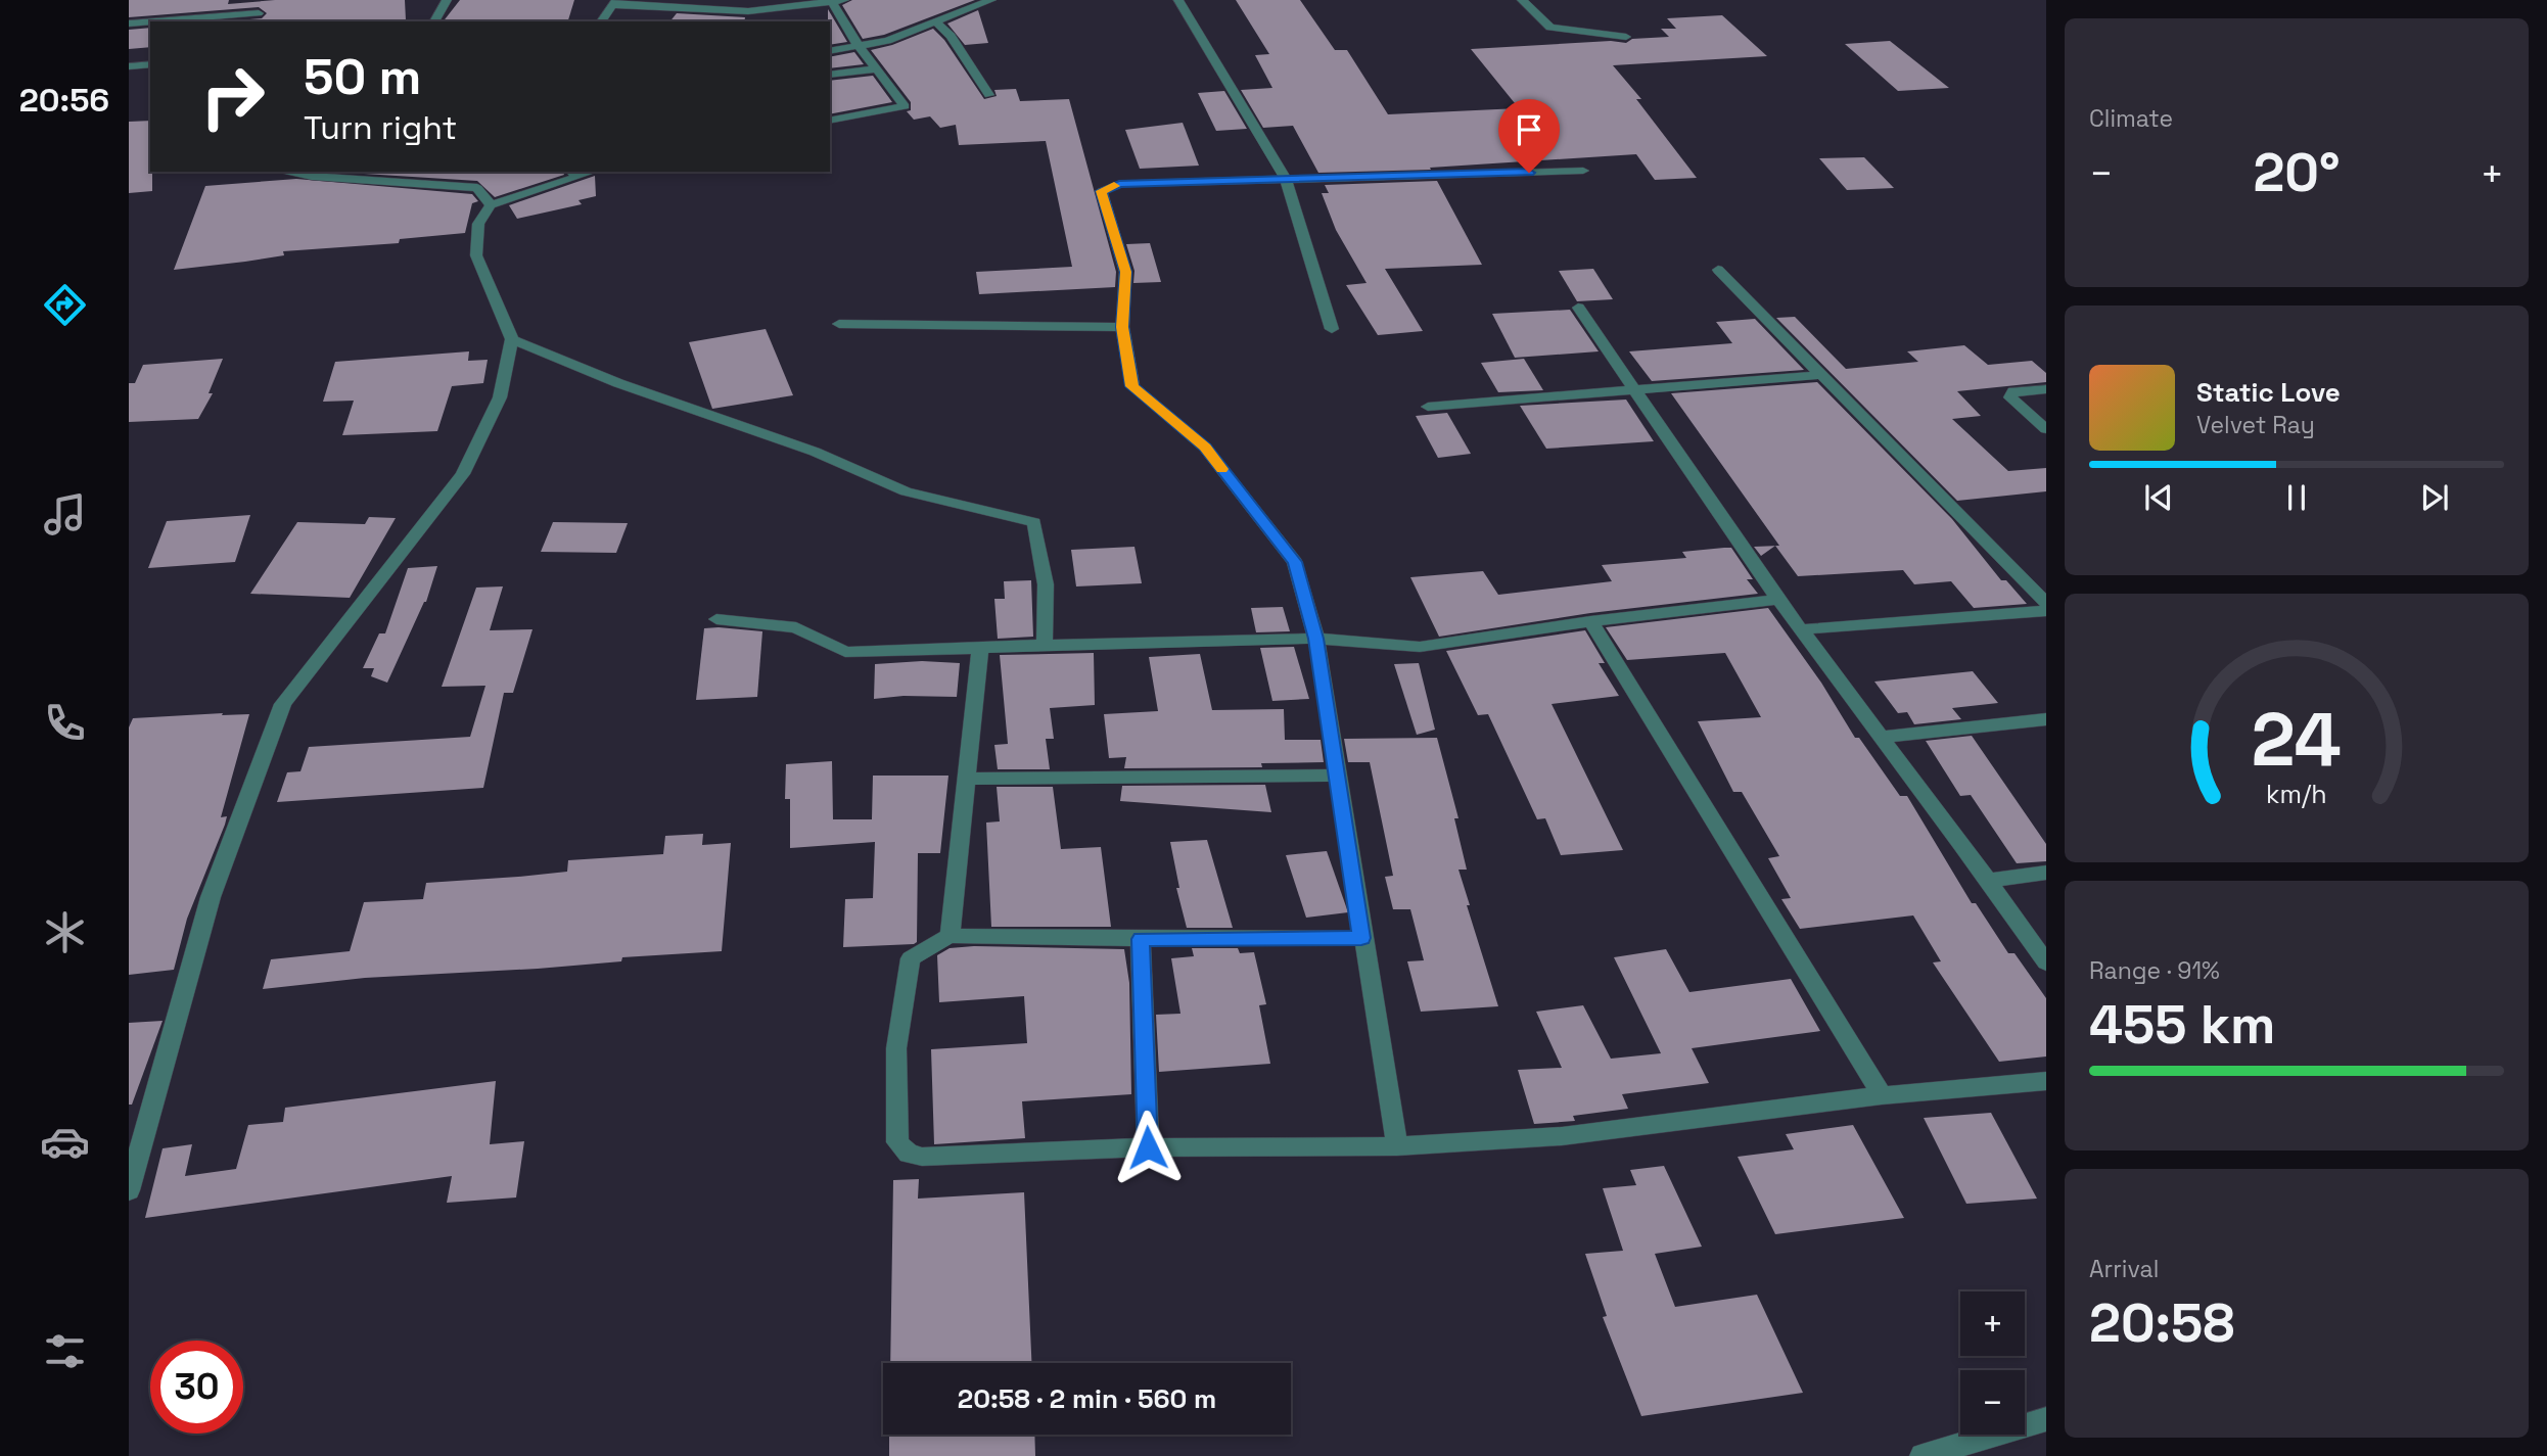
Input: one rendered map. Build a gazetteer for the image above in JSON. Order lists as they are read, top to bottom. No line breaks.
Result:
{"page":{"tabs":"20:56","tile":["Climate",["Range · 91%","455 km"],["Arrival","20:58"]],"turn":["50 m","Turn right"],"heat":["−","20°","+"],"song":["Static Love","Velvet Ray"],"map_buttons":["+","−"],"limit":"30","trip":"20:58 · 2 min · 560 m","gauge":["24","km/h"]}}
